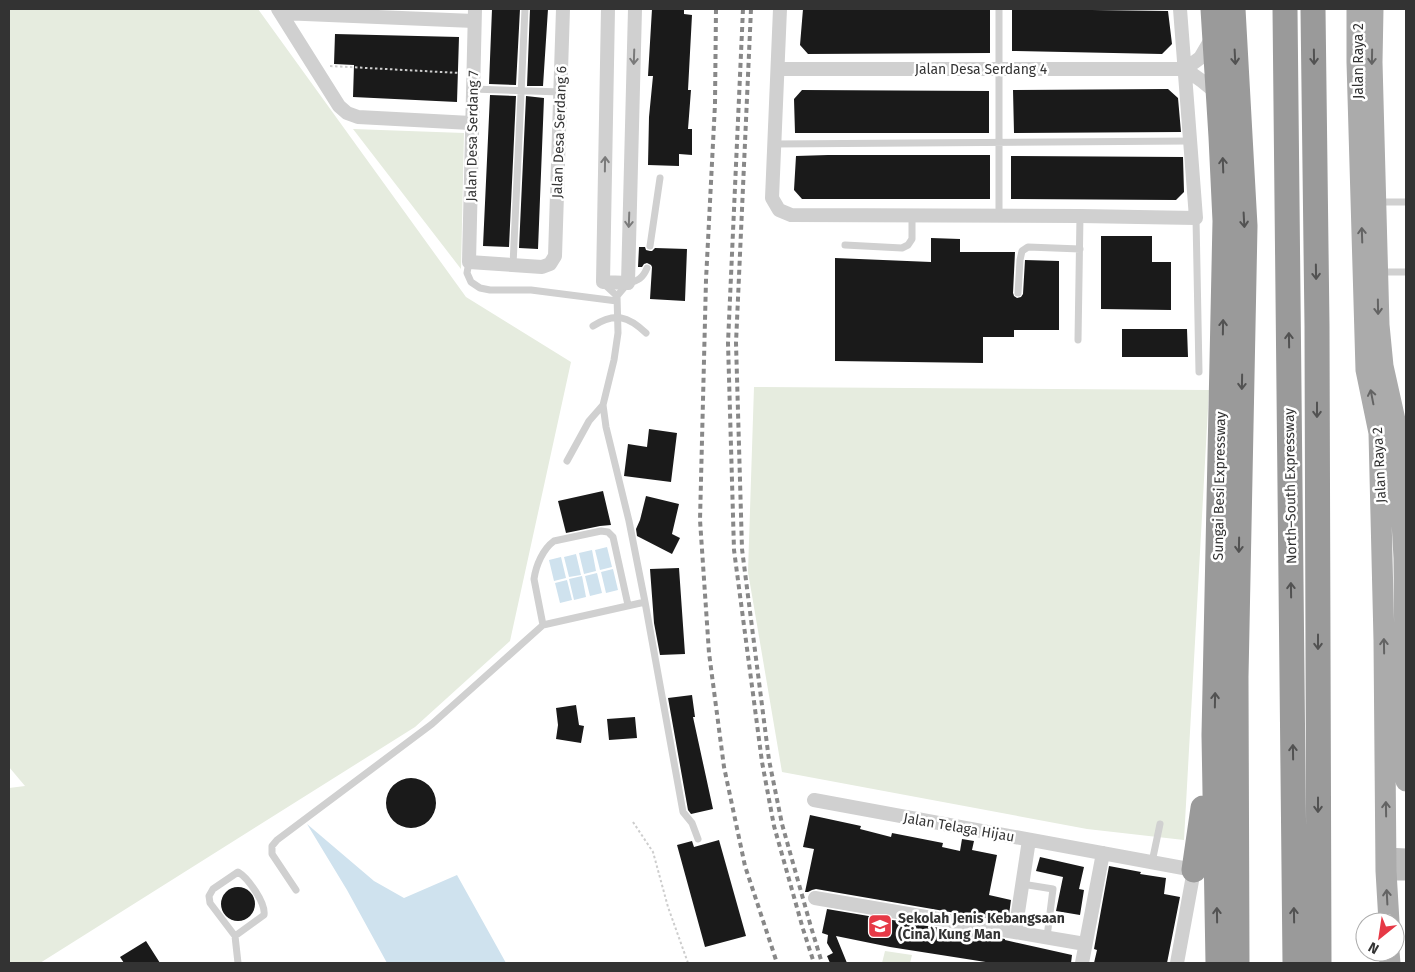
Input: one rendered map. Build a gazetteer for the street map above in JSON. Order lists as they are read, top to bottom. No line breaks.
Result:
{"streets":{"highway":["Sungai Besi Expressway","North–South Expressway"],"main road":["Jalan Raya 2"],"street":["Jalan Desa Serdang 4","Jalan Desa Serdang 6","Jalan Desa Serdang 7","Jalan Telaga Hijau"]},"places":{"school or university":["Sekolah Jenis Kebangsaan (Cina) Kung Man"]},"north":"bottom left"}
